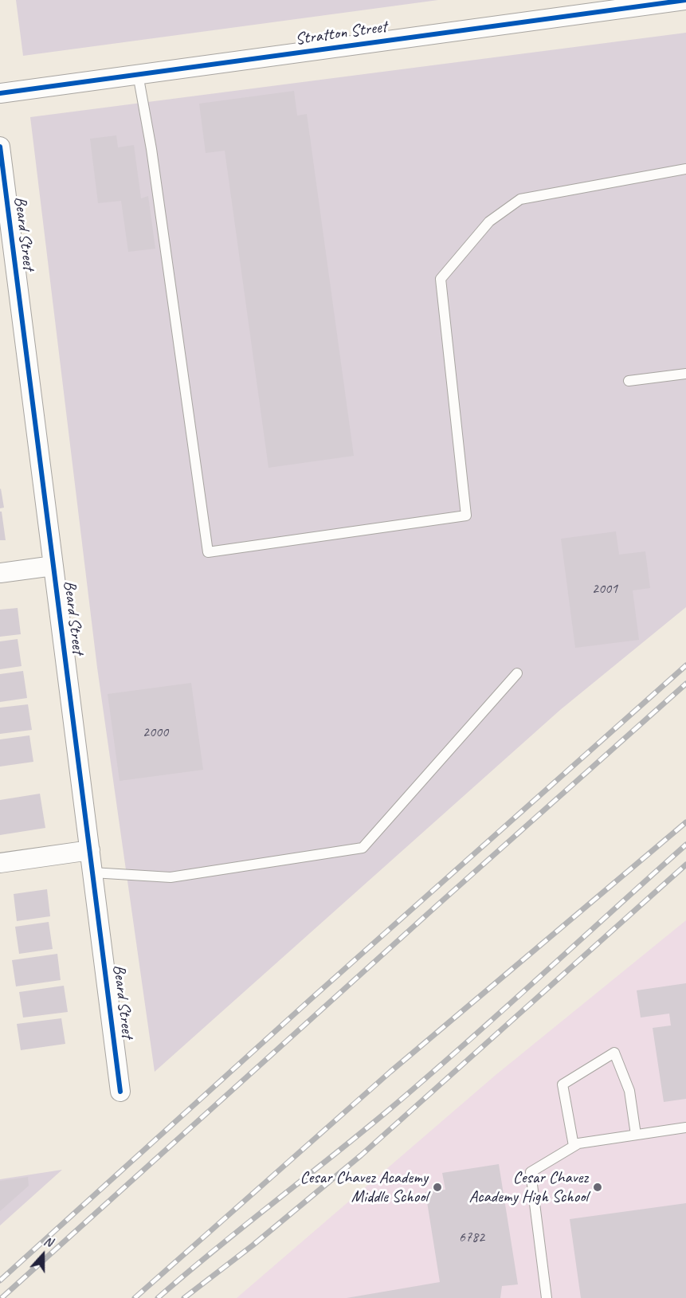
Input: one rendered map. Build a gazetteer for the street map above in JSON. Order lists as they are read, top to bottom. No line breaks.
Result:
{"streets":{"street":["Stratton Street","Beard Street"]},"places":["Cesar Chavez Academy Middle School","Cesar Chavez Academy High School"],"house_numbers":["2001","2000","6782"],"north":"top"}
